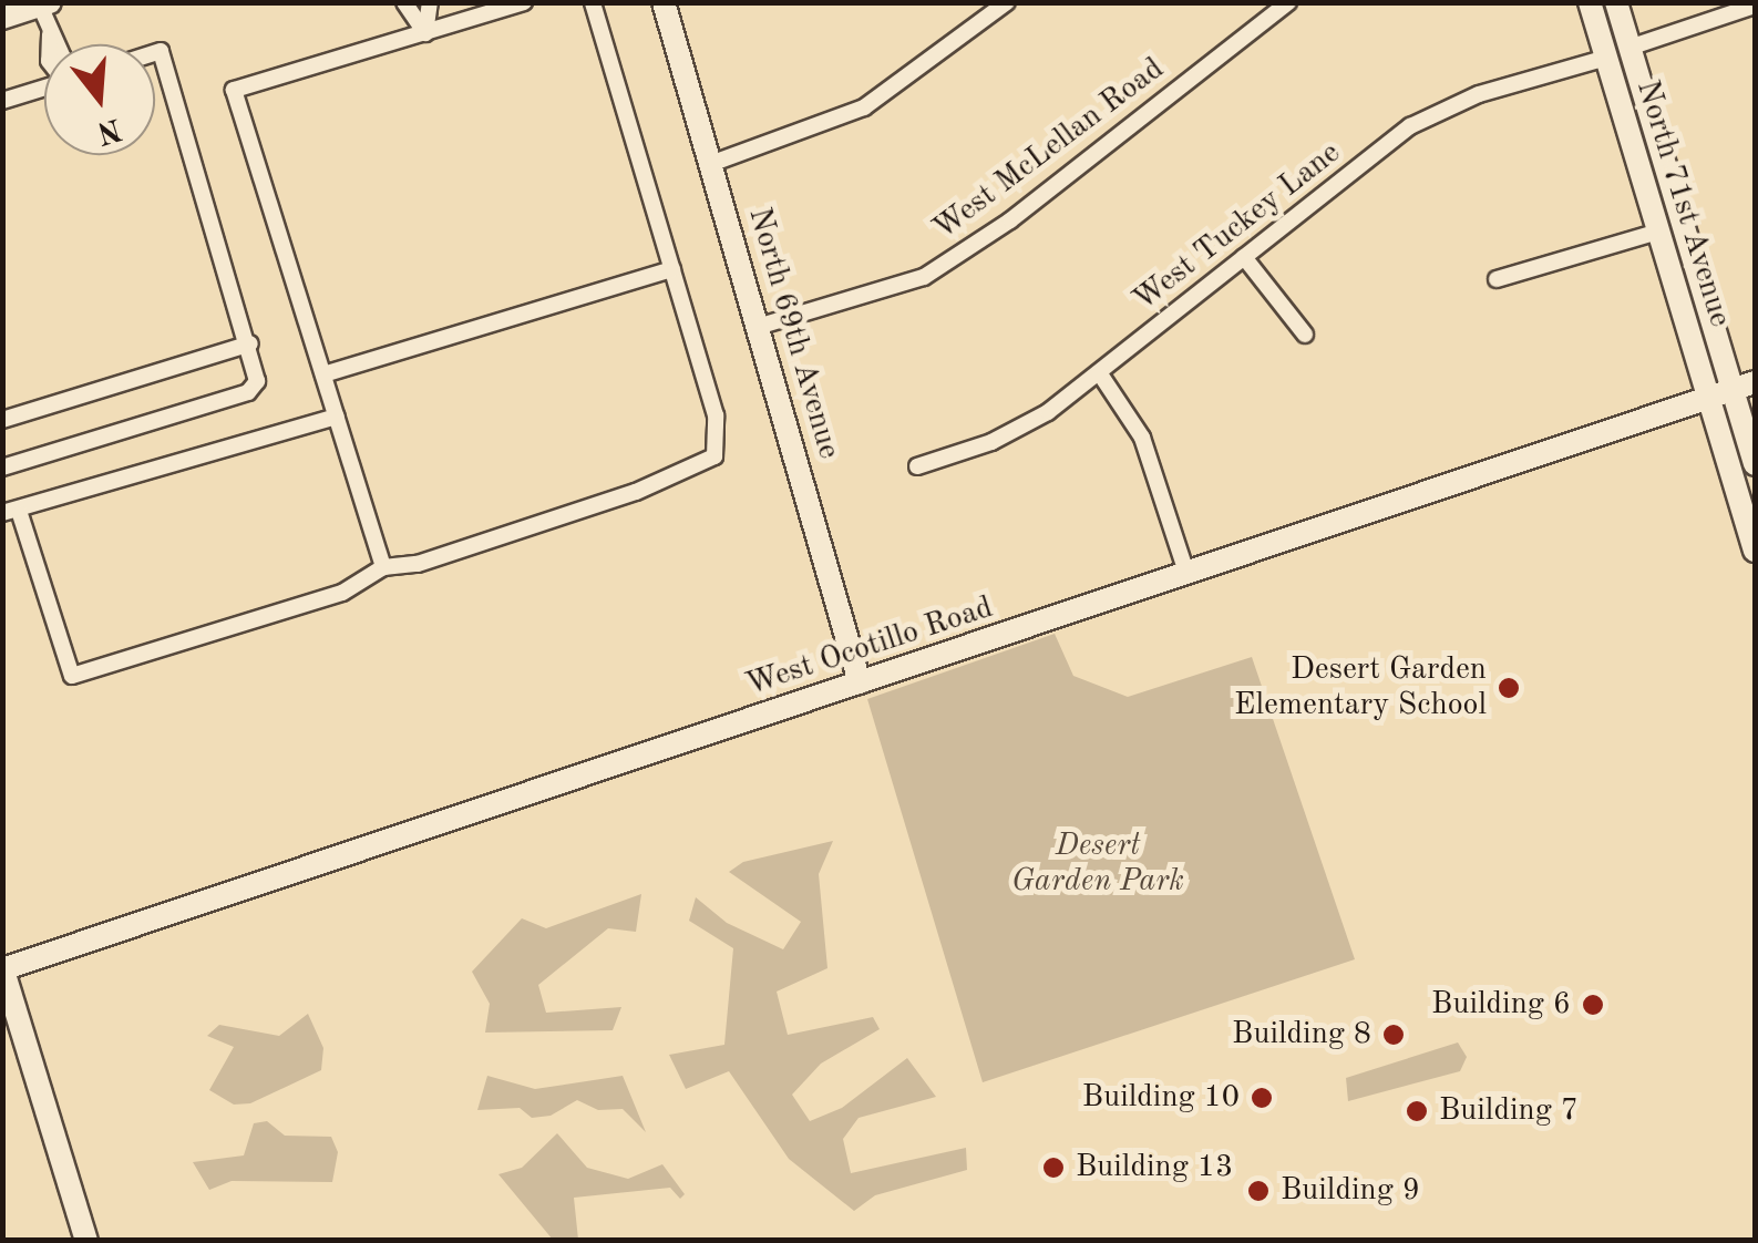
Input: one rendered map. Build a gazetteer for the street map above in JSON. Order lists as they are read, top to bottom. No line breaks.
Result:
{"streets":{"street":["West McLellan Road","North 71st Avenue","West Tuckey Lane","North 69th Avenue","West Ocotillo Road"]},"crossings":[["West McLellan Road","North 69th Avenue"],["North 71st Avenue","West Tuckey Lane"],["North 71st Avenue","West Ocotillo Road"],["North 69th Avenue","West Ocotillo Road"]],"parks":["Desert Garden Park"],"places":["Desert Garden Elementary School","Building 6","Building 8","Building 10","Building 7","Building 13","Building 9"],"north":"bottom"}
